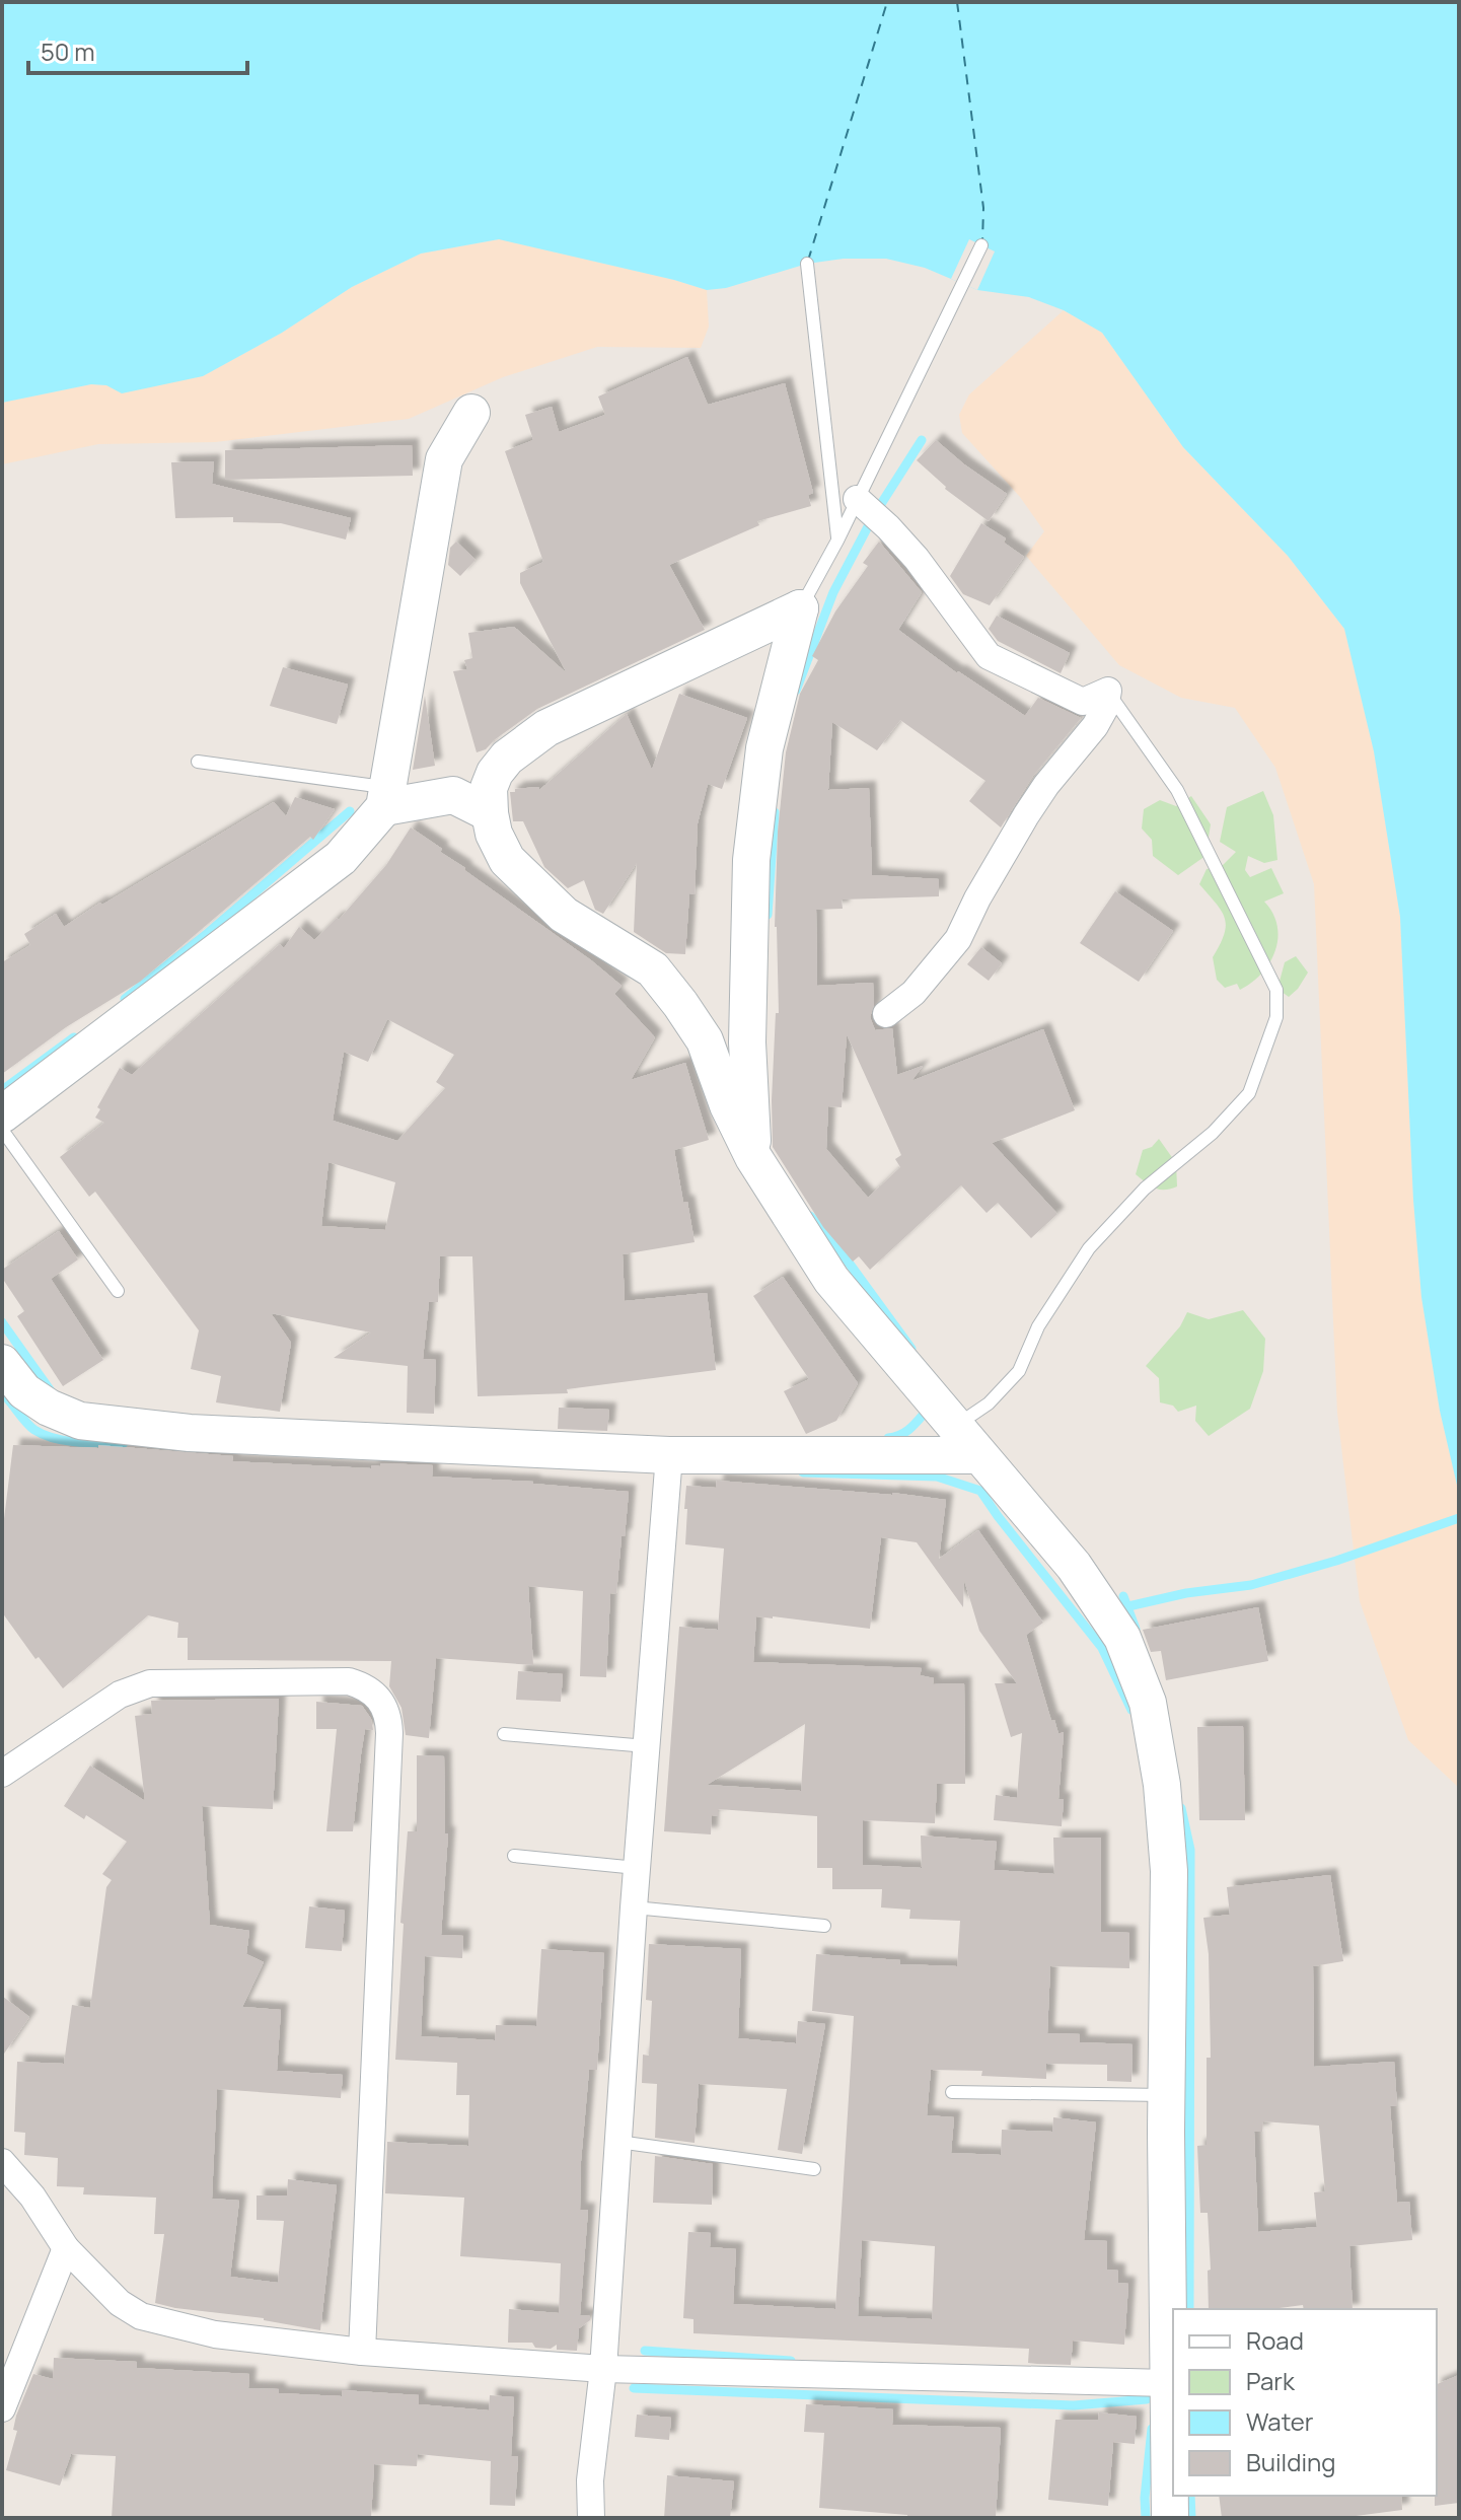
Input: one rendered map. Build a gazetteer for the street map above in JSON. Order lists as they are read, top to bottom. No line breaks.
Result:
{"legend":["Road","Park","Water","Building"],"scale_bar":"50 m"}
